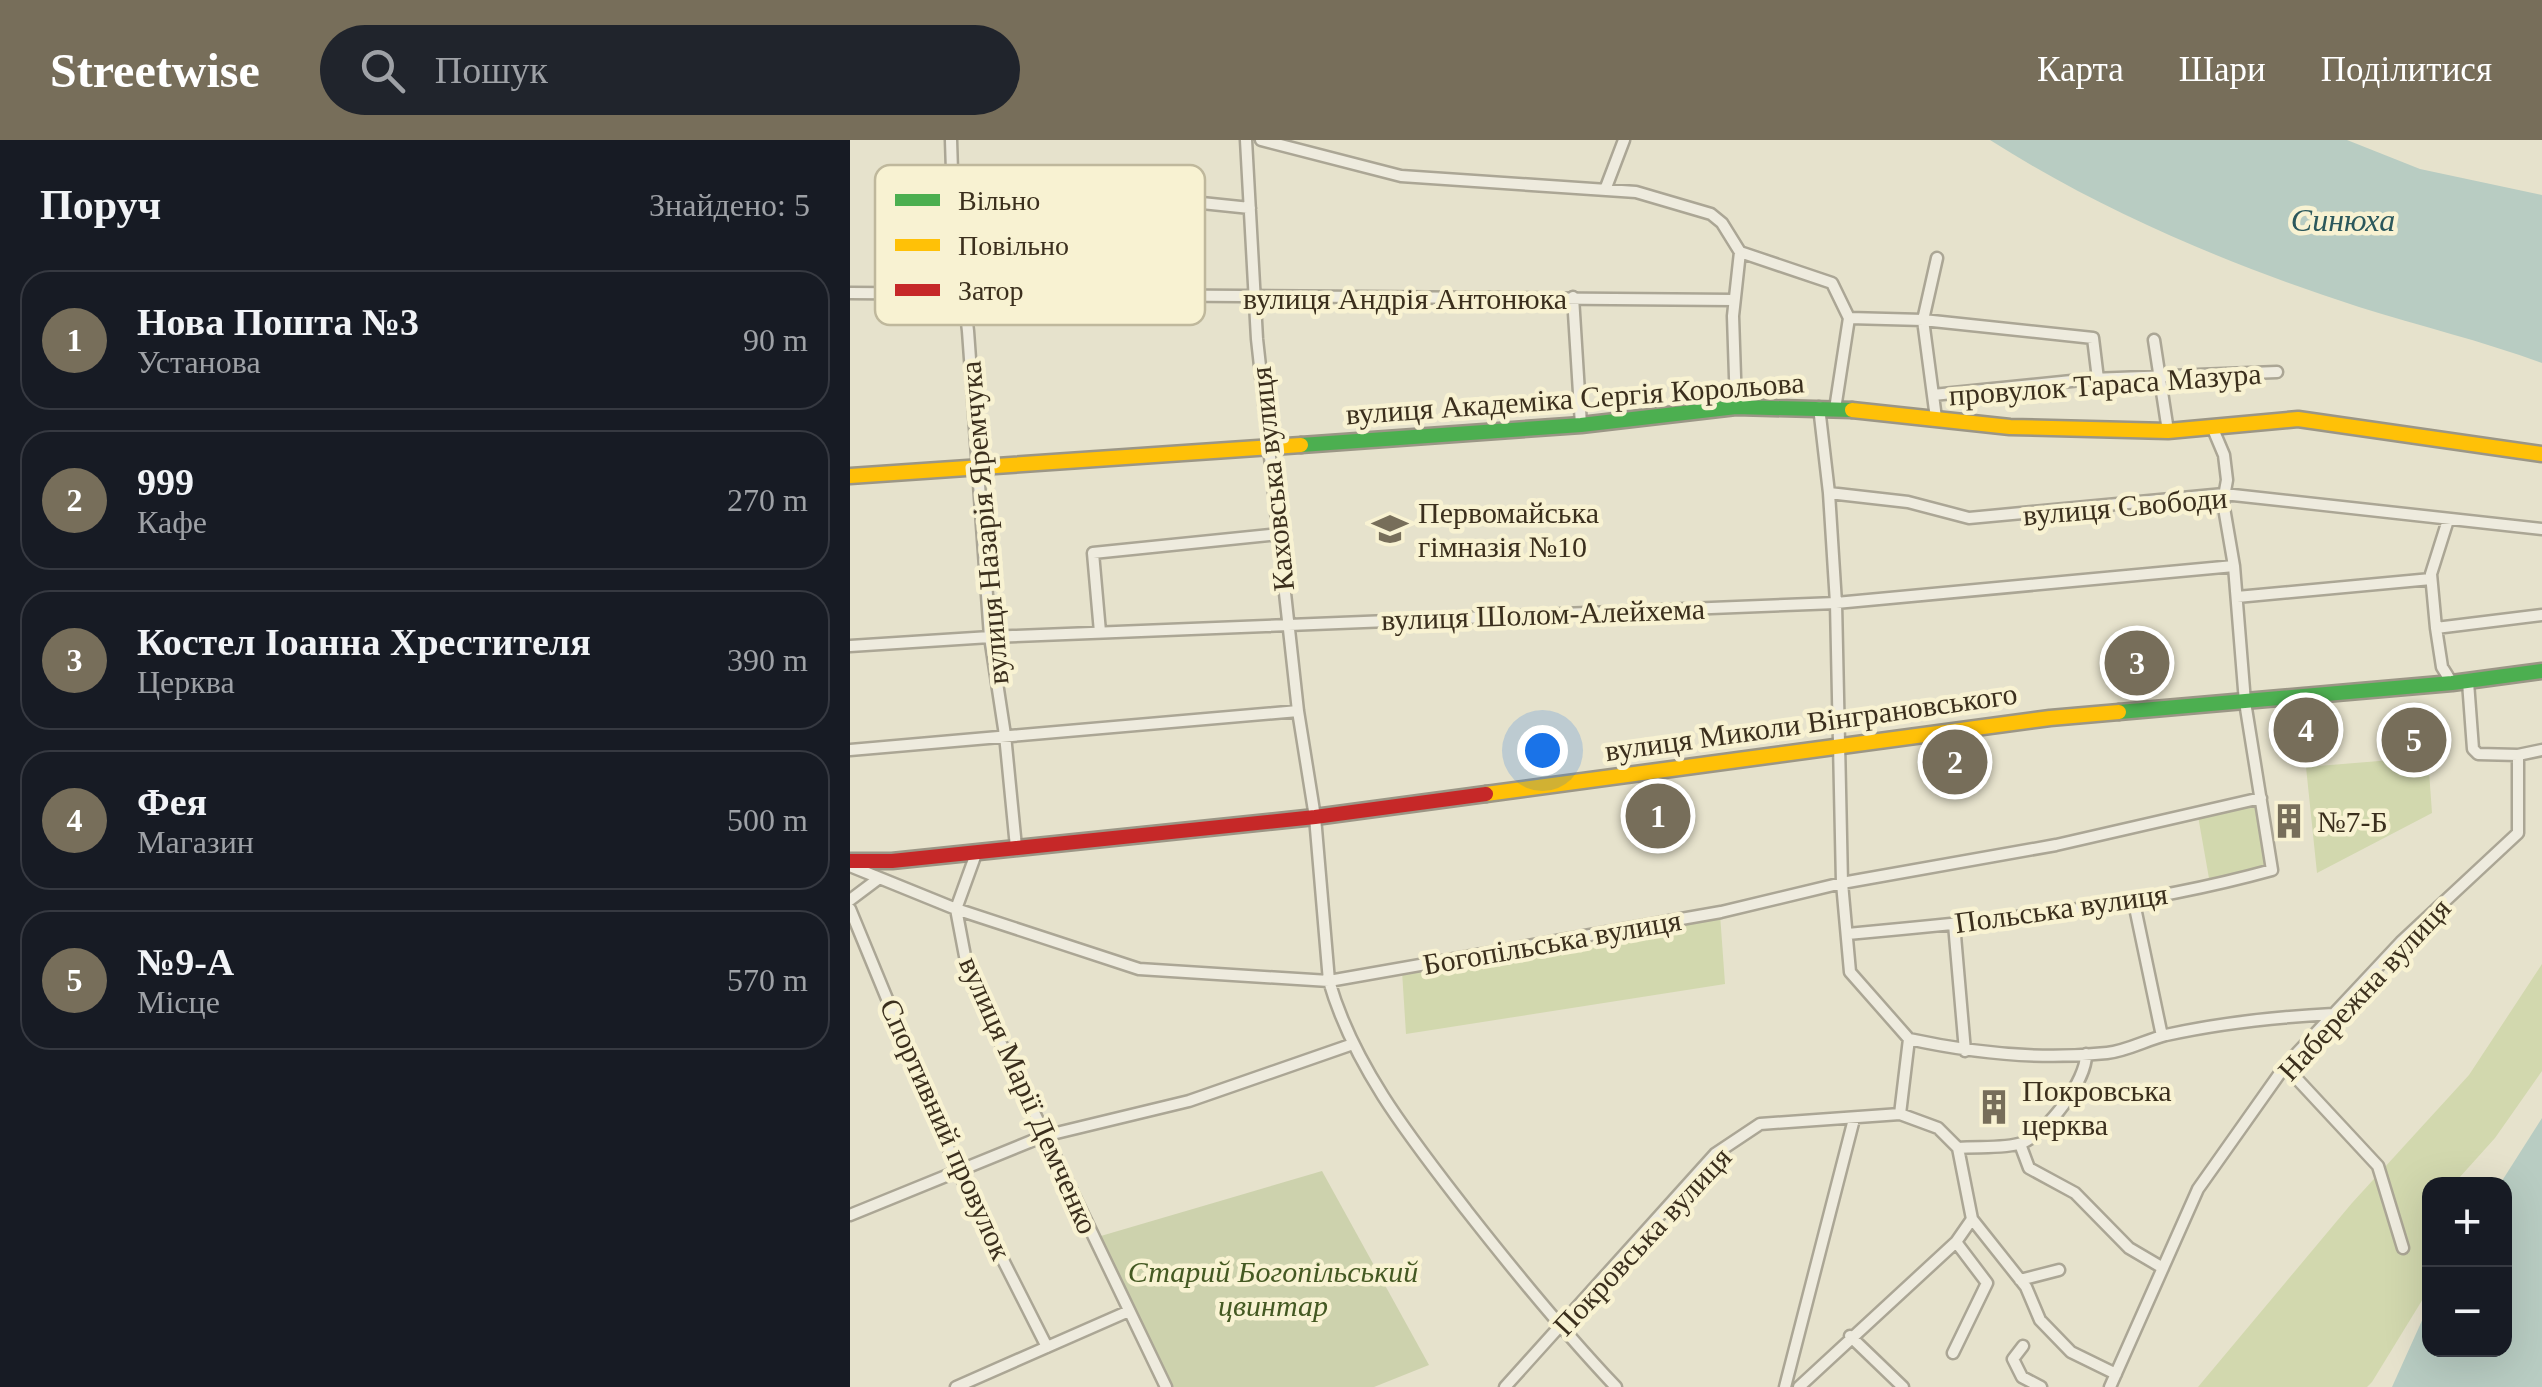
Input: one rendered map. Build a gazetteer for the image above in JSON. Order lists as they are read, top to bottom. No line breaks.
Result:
{"streets":{"street":["вулиця Андрія Антонюка","провулок Тараса Мазура","вулиця Академіка Сергія Корольова","Каховська вулиця","вулиця Свободи","вулиця Назарія Яремчука","вулиця Шолом-Алейхема","вулиця Миколи Вінграновського","Польська вулиця","Богопільська вулиця","Набережна вулиця","вулиця Марії Демченко","Спортивний провулок","Покровська вулиця"]},"crossings":[["вулиця Андрія Антонюка","Каховська вулиця"],["вулиця Академіка Сергія Корольова","Каховська вулиця"],["вулиця Академіка Сергія Корольова","вулиця Назарія Яремчука"],["Каховська вулиця","вулиця Шолом-Алейхема"],["Каховська вулиця","вулиця Миколи Вінграновського"],["Каховська вулиця","Богопільська вулиця"],["Каховська вулиця","Покровська вулиця"],["вулиця Назарія Яремчука","вулиця Шолом-Алейхема"],["вулиця Назарія Яремчука","вулиця Миколи Вінграновського"],["вулиця Миколи Вінграновського","Богопільська вулиця"],["Польська вулиця","Богопільська вулиця"],["Богопільська вулиця","вулиця Марії Демченко"]],"water":["Синюха"],"parks":["Старий Богопільський цвинтар"],"places":{"school or university":["Первомайська гімназія №10"],"building":["№7-Б","Покровська церква"]},"legend":["Вільно","Повільно","Затор"],"page":{"header":"Streetwise","search":"Пошук","nav":["Карта","Шари","Поділитися"],"heading":["Поруч","Знайдено: 5"],"list":[{"mark":"1","name":"Нова Пошта №3","note":"Установа","value":"90 m"},{"mark":"2","name":"999","note":"Кафе","value":"270 m"},{"mark":"3","name":"Костел Іоанна Хрестителя","note":"Церква","value":"390 m"},{"mark":"4","name":"Фея","note":"Магазин","value":"500 m"},{"mark":"5","name":"№9-А","note":"Місце","value":"570 m"}],"pins":["3","4","5","2","1"],"map_buttons":["+","−"]}}
